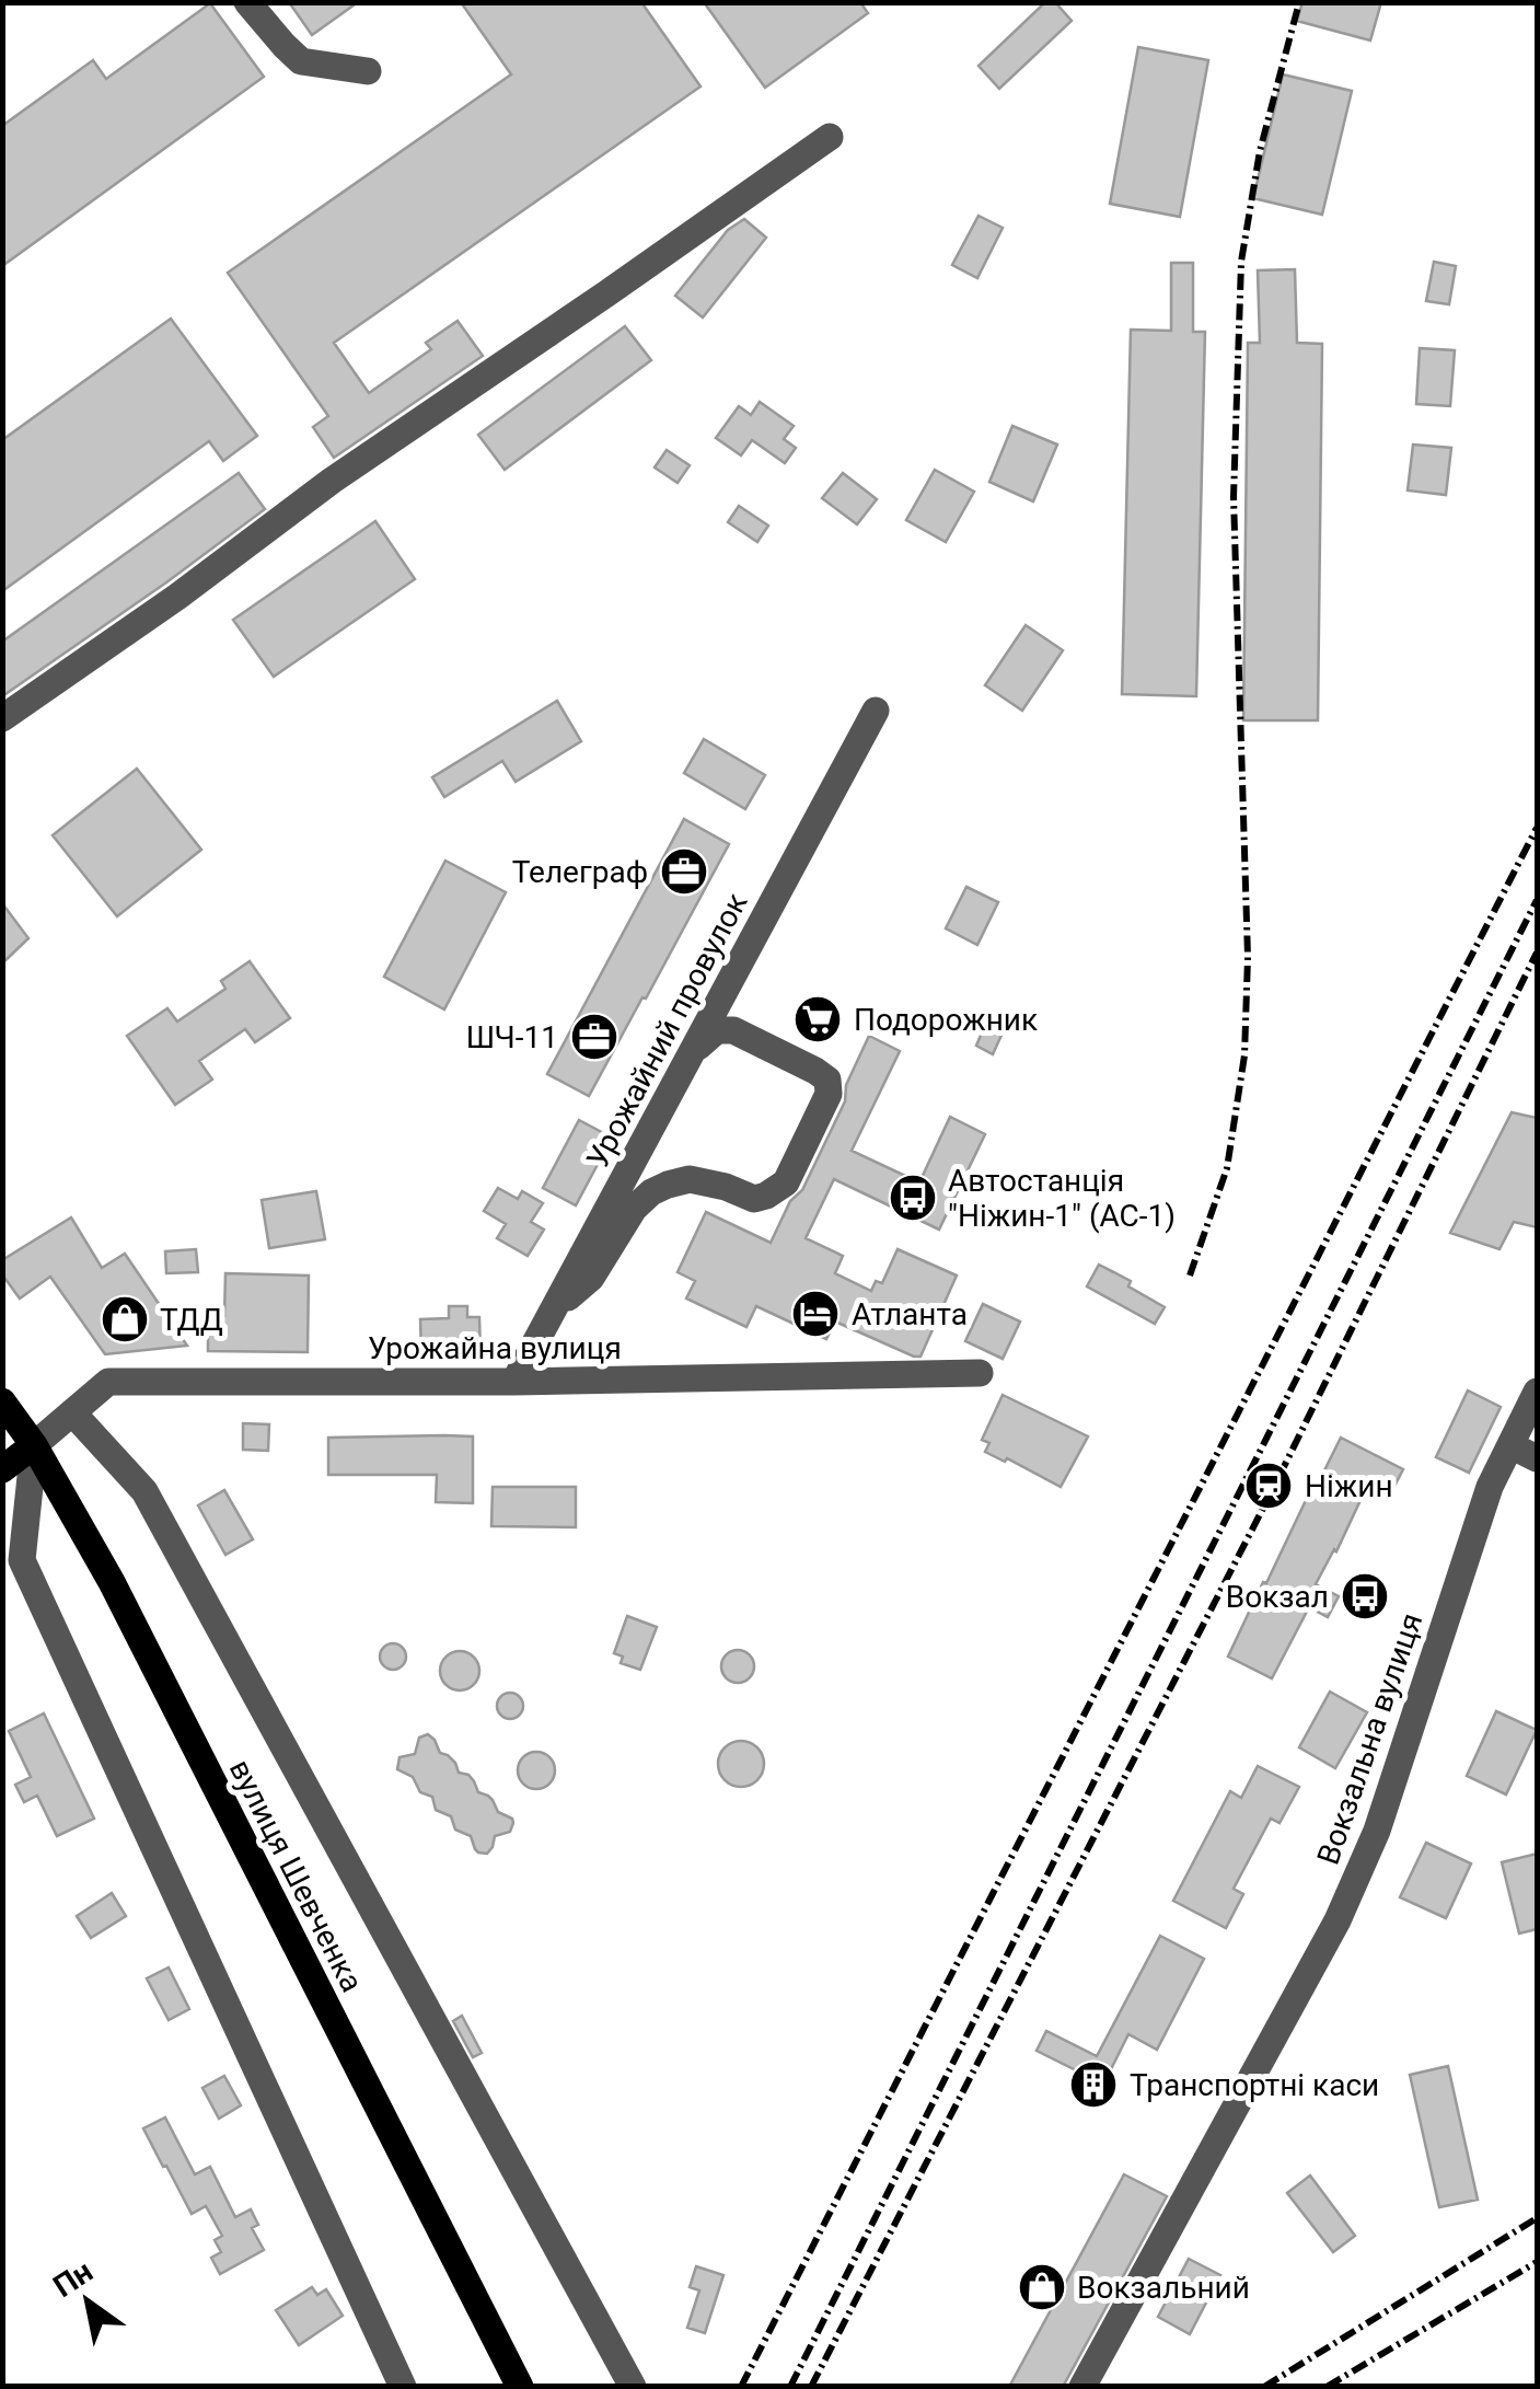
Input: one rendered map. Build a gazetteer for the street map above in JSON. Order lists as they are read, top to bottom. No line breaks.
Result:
{"streets":{"main road":["вулиця Шевченка"],"street":["Урожайний провулок","Урожайна вулиця","Вокзальна вулиця"]},"crossings":[["Урожайний провулок","Урожайна вулиця"],["Урожайна вулиця","вулиця Шевченка"]],"places":{"office":["Телеграф","ШЧ-11"],"supermarket":["Подорожник"],"bus stop":["Автостанція \"Ніжин-1\" (АС-1)","Вокзал"],"hotel":["Атланта"],"shop":["ТДД","Вокзальний"],"station":["Ніжин"],"building":["Транспортні каси"]},"north":"top left"}
